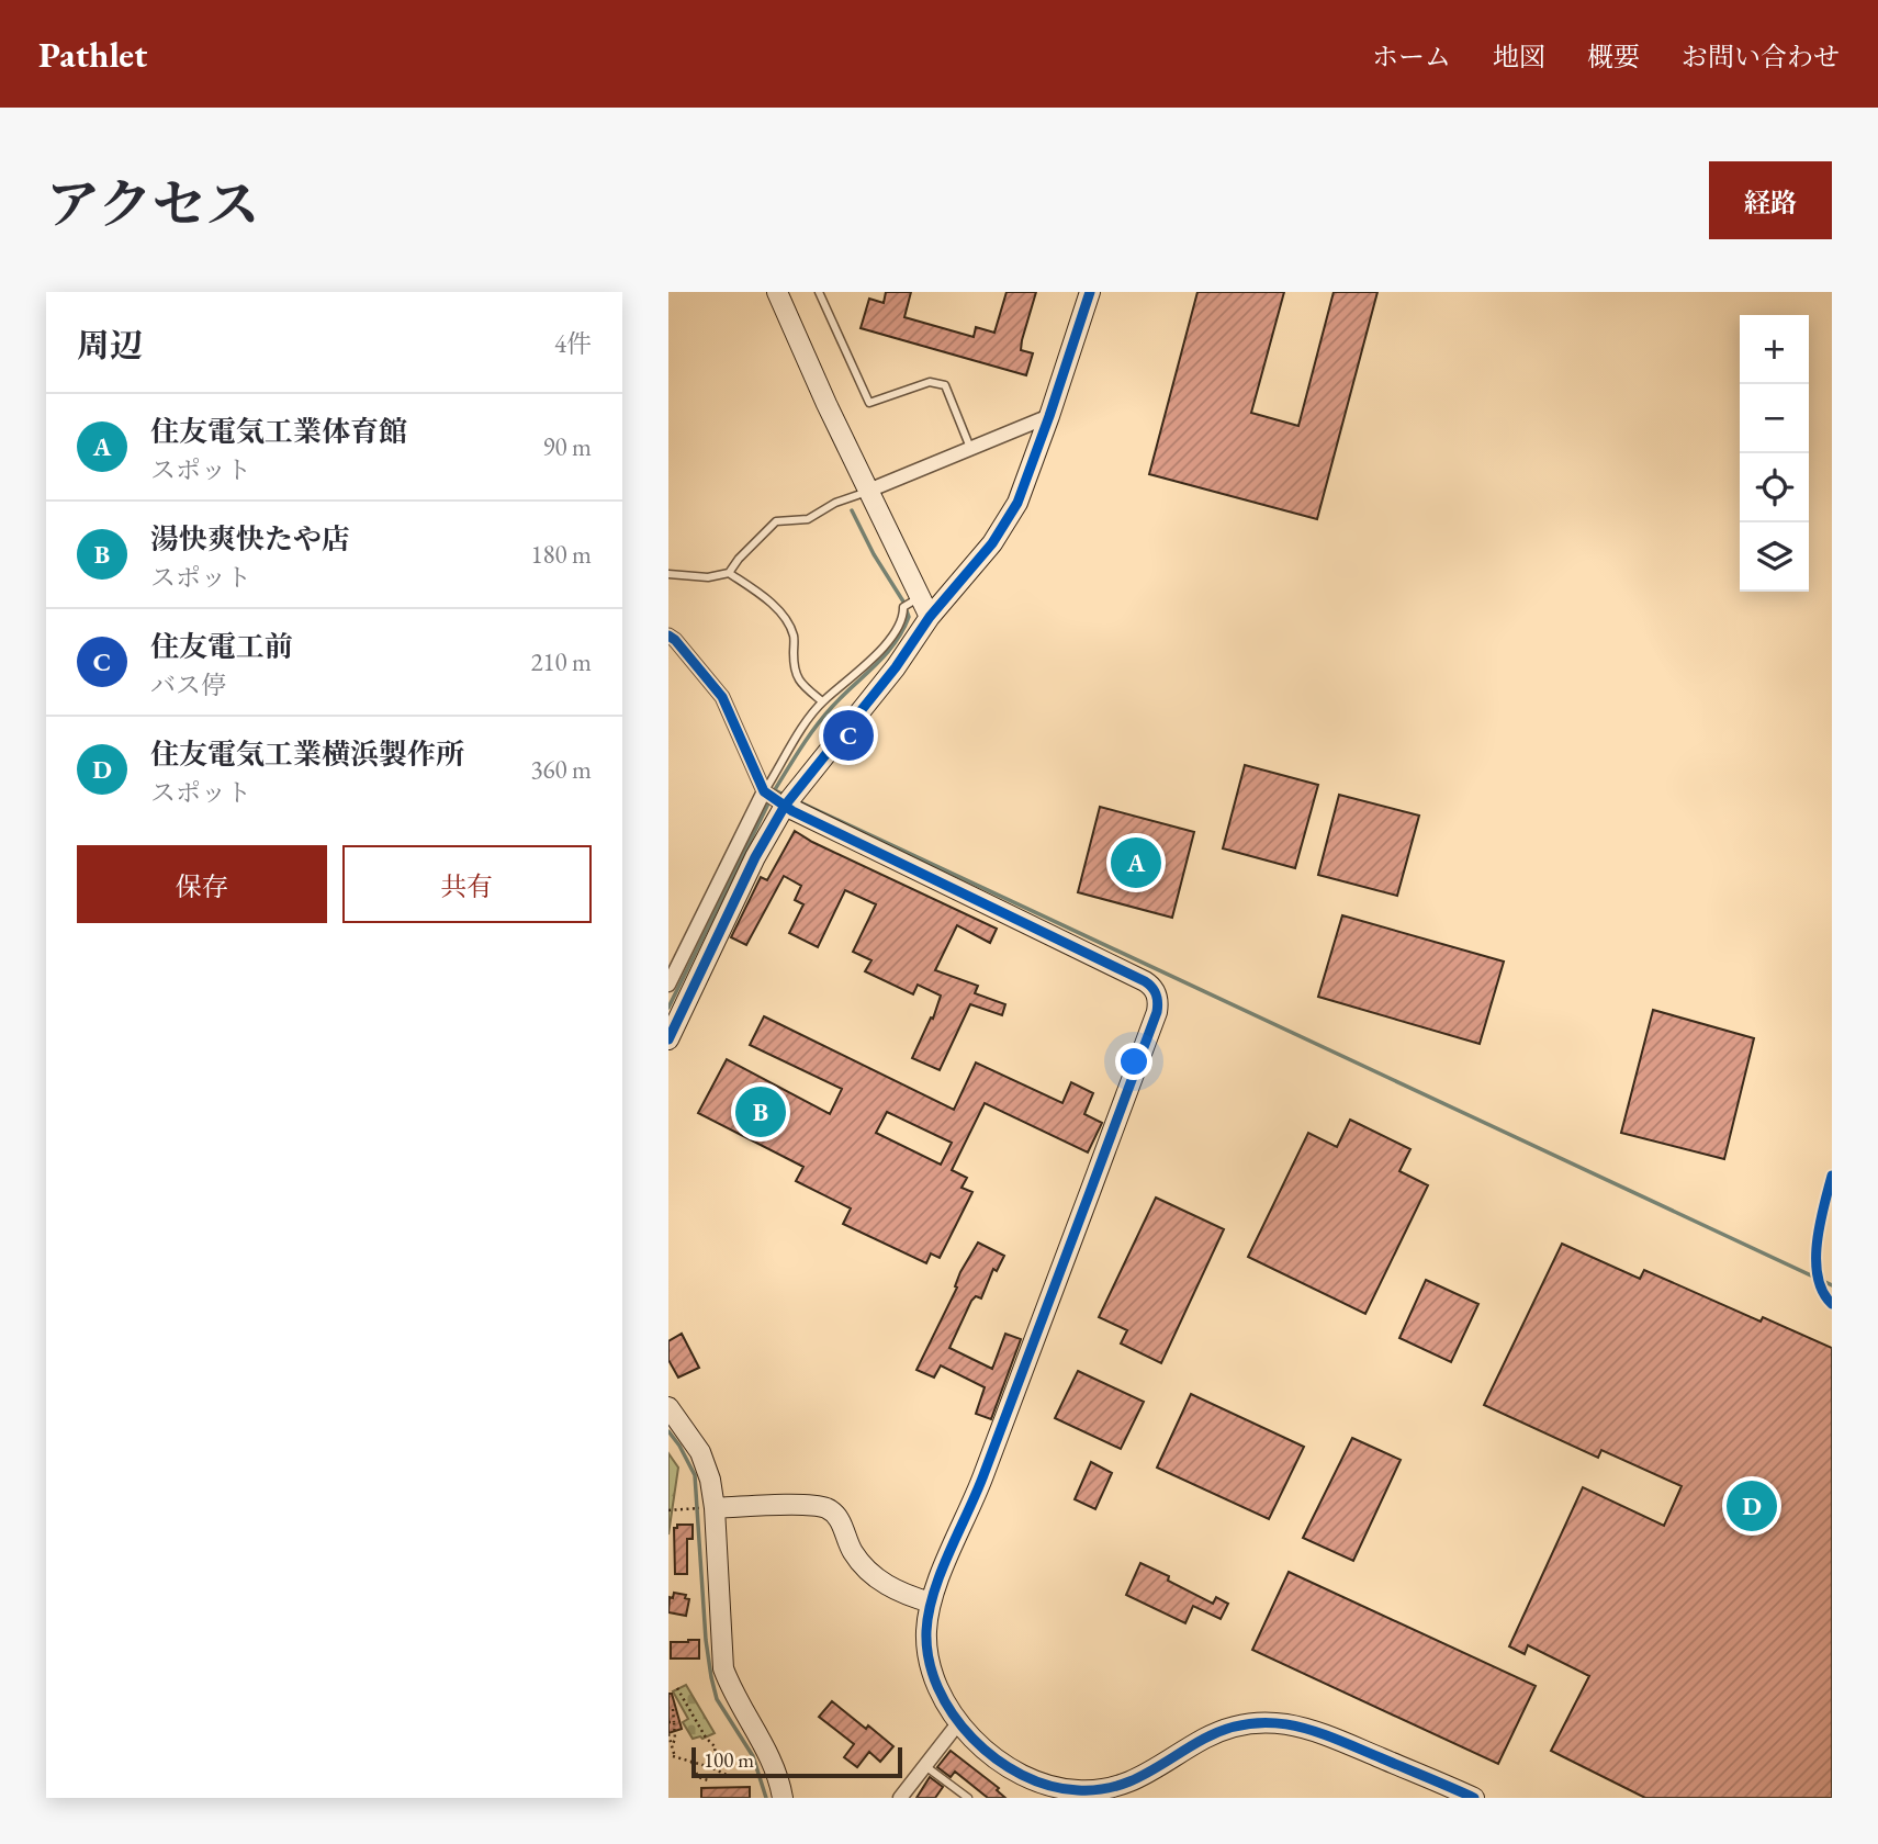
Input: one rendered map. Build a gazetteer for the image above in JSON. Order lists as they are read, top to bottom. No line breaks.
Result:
{"scale_bar":"100 m","page":{"header":"Pathlet","nav":["ホーム","地図","概要","お問い合わせ"],"title":"アクセス","buttons":["経路",["保存","共有"]],"heading":["周辺","4件"],"map_buttons":["+","−"],"list":[{"mark":"A","name":"住友電気工業体育館","note":"スポット","value":"90 m"},{"mark":"B","name":"湯快爽快たや店","note":"スポット","value":"180 m"},{"mark":"C","name":"住友電工前","note":"バス停","value":"210 m"},{"mark":"D","name":"住友電気工業横浜製作所","note":"スポット","value":"360 m"}],"pins":["C","A","B","D"],"scale":"100 m"}}
